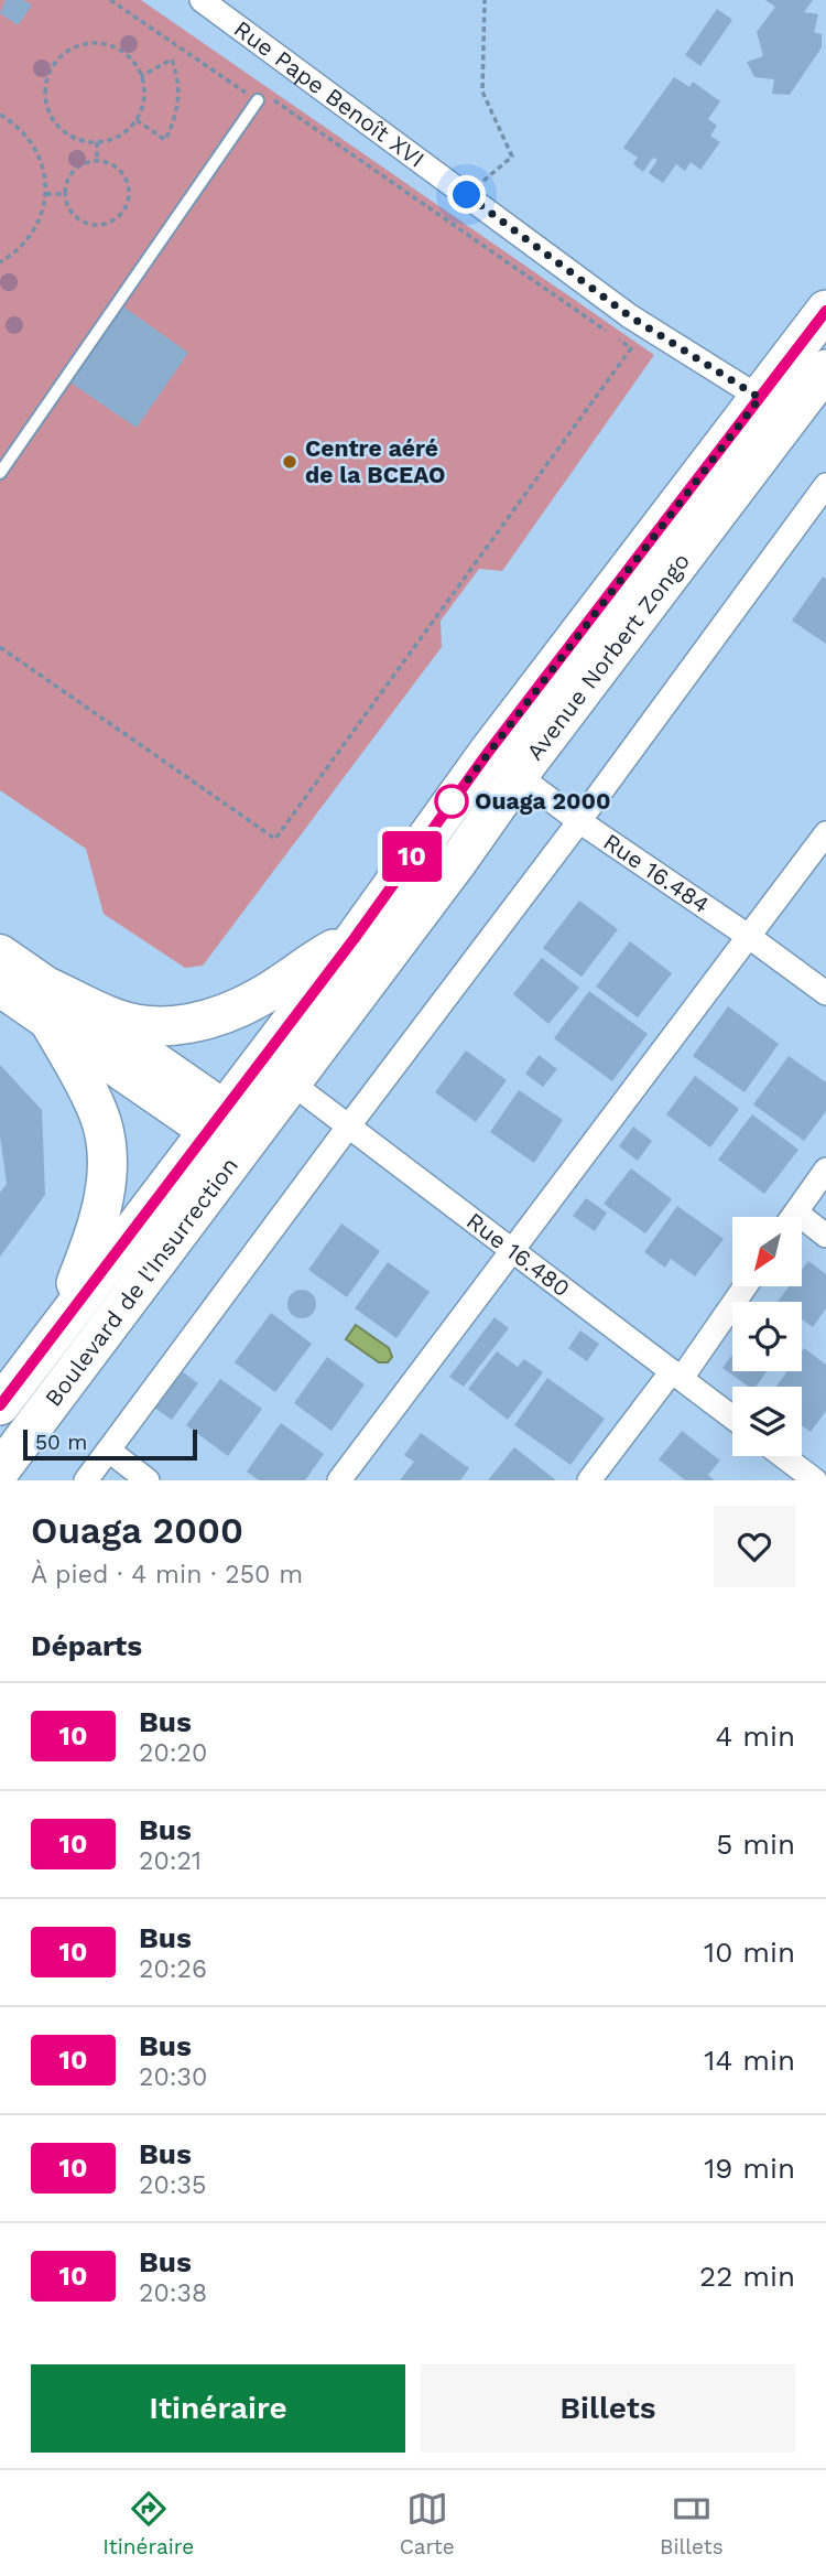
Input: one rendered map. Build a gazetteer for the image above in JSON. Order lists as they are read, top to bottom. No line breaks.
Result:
{"streets":{"main road":["Avenue Norbert Zongo","Boulevard de l'Insurrection"],"street":["Rue Pape Benoît XVI","Rue 16.484","Rue 16.480"]},"crossings":[["Rue Pape Benoît XVI","Avenue Norbert Zongo"],["Avenue Norbert Zongo","Rue 16.484"],["Avenue Norbert Zongo","Rue 16.480"],["Avenue Norbert Zongo","Boulevard de l'Insurrection"]],"places":["Centre aéré de la BCEAO","Ouaga 2000"],"lines":["bus line 10"],"scale_bar":"50 m","north":"bottom left","page":{"on_map":"10","scale":"50 m","heading":[["Ouaga 2000","À pied · 4 min · 250 m"],"Départs"],"list":[{"mark":"10","name":"Bus","note":"20:20","value":"4 min"},{"mark":"10","name":"Bus","note":"20:21","value":"5 min"},{"mark":"10","name":"Bus","note":"20:26","value":"10 min"},{"mark":"10","name":"Bus","note":"20:30","value":"14 min"},{"mark":"10","name":"Bus","note":"20:35","value":"19 min"},{"mark":"10","name":"Bus","note":"20:38","value":"22 min"}],"buttons":["Itinéraire","Billets"],"tabs":["Itinéraire","Carte","Billets"]}}
